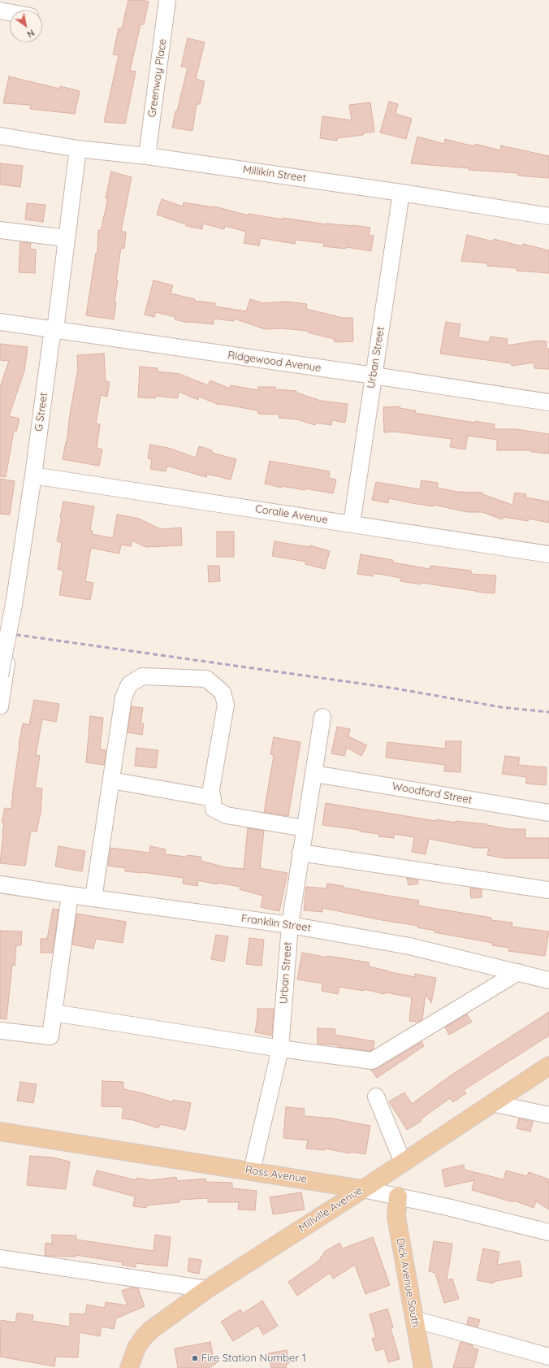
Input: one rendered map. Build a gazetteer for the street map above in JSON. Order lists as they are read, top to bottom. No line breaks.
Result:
{"streets":{"main road":["Ross Avenue","Millville Avenue","Dick Avenue South"],"street":["Greenway Place","Millikin Street","Urban Street","Ridgewood Avenue","G Street","Coralie Avenue","Woodford Street","Franklin Street"]},"crossings":[["Greenway Place","Millikin Street"],["Millikin Street","Urban Street"],["Millikin Street","G Street"],["Urban Street","Ridgewood Avenue"],["Urban Street","Coralie Avenue"],["Urban Street","Woodford Street"],["Urban Street","Franklin Street"],["Urban Street","Ross Avenue"],["Ridgewood Avenue","G Street"],["G Street","Coralie Avenue"],["Ross Avenue","Millville Avenue"],["Ross Avenue","Dick Avenue South"]],"places":["Fire Station Number 1"],"north":"bottom right"}
